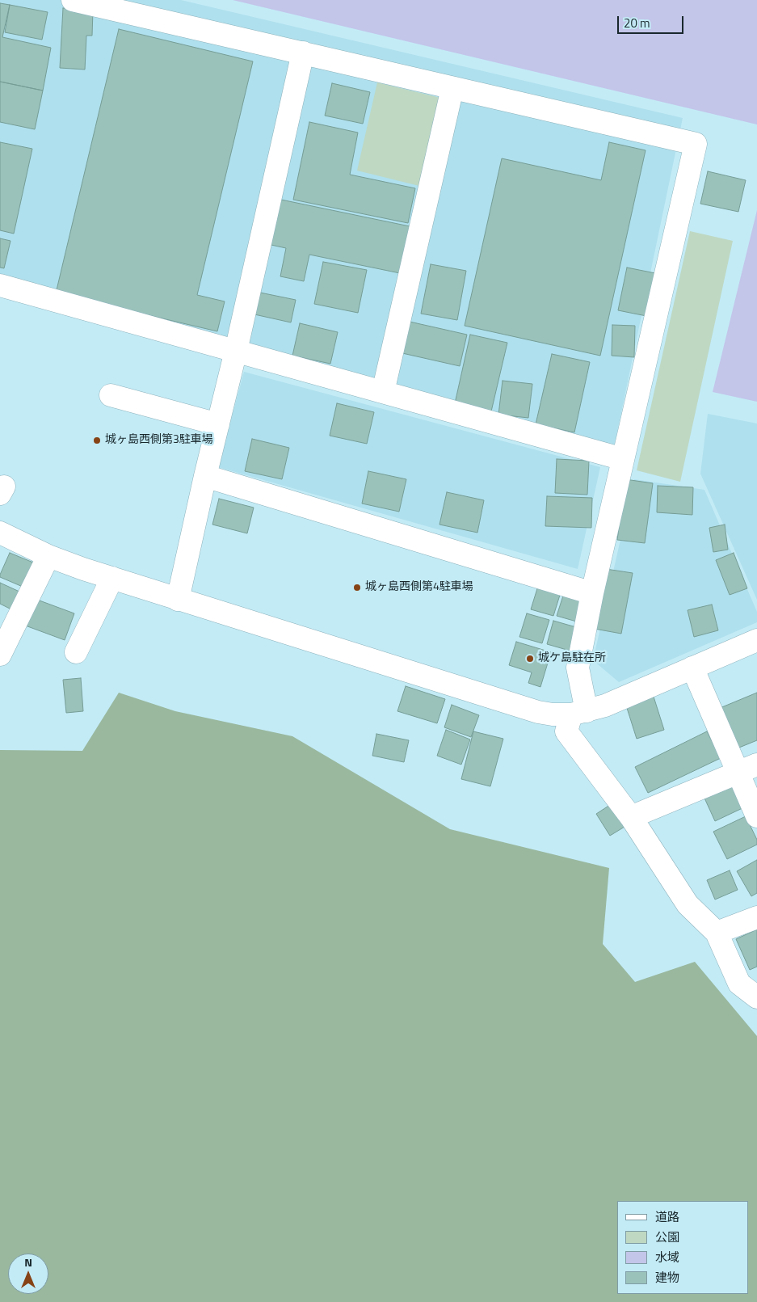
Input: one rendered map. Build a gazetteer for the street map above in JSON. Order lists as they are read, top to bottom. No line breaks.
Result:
{"places":["城ヶ島西側第3駐車場","城ヶ島西側第4駐車場","城ケ島駐在所"],"legend":["道路","公園","水域","建物"],"scale_bar":"20 m","north":"top"}
